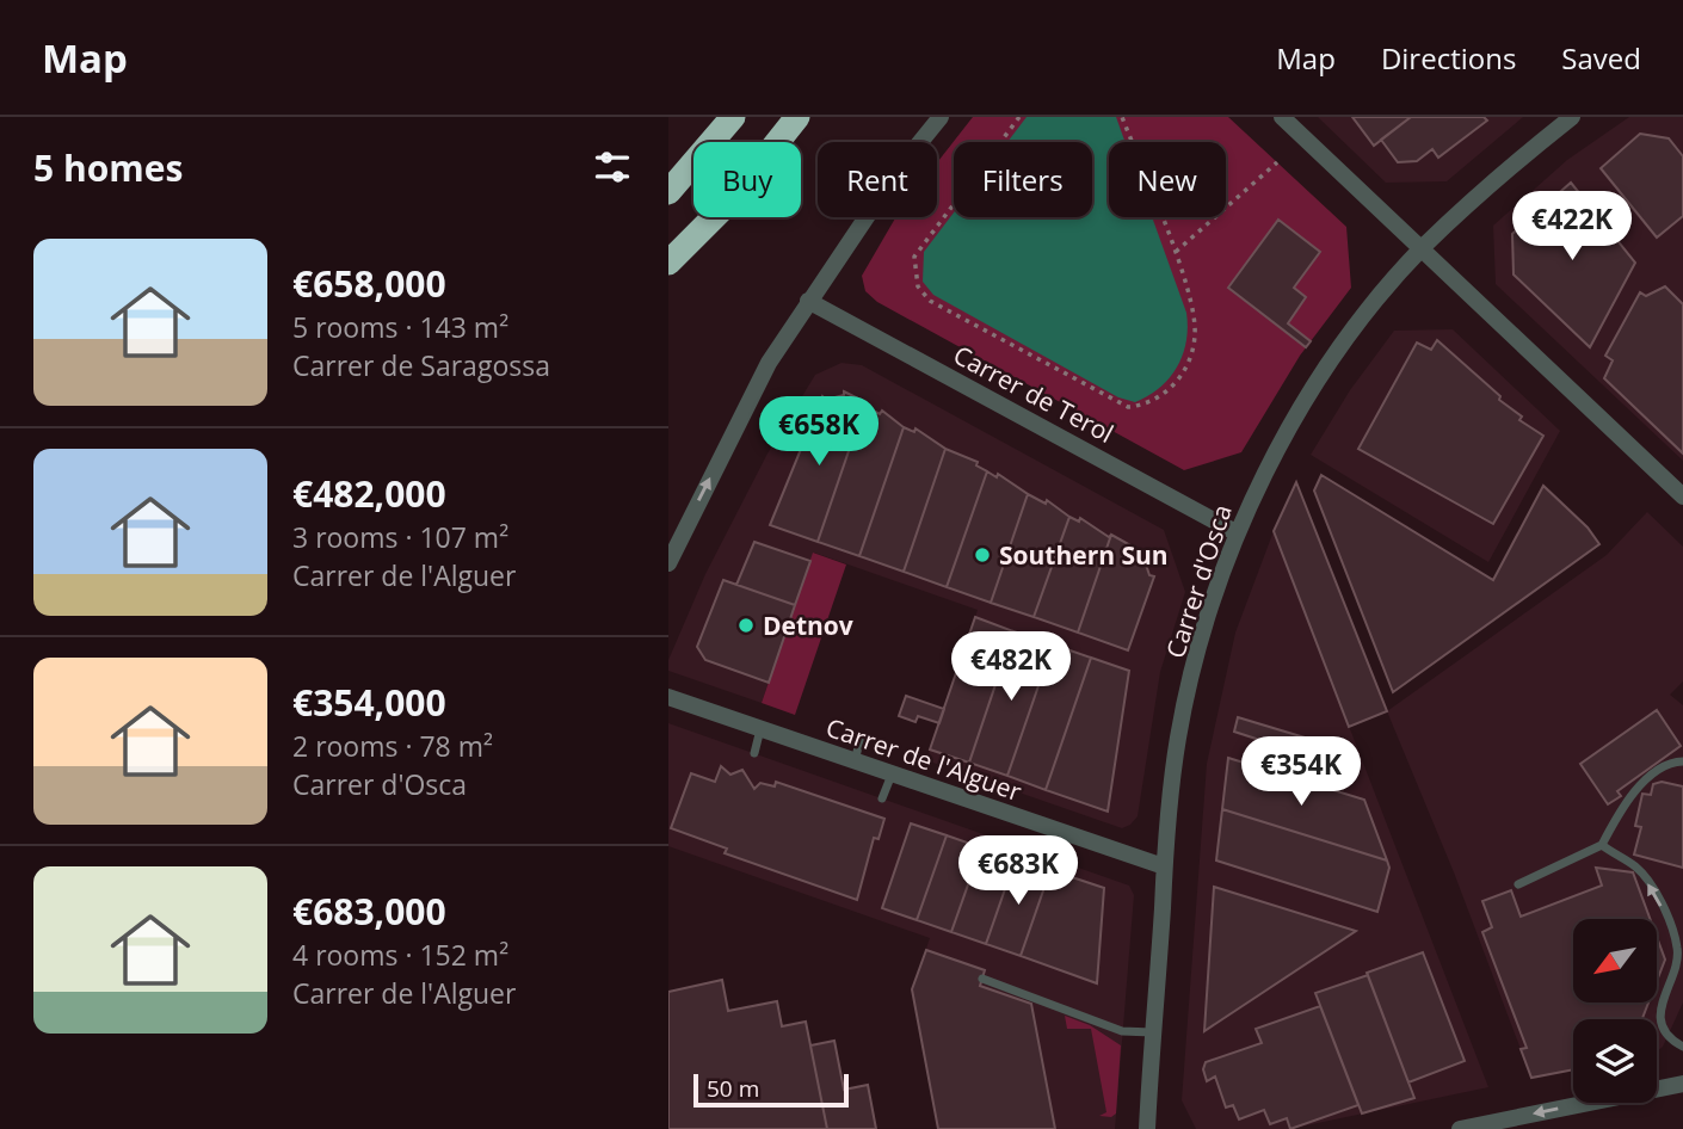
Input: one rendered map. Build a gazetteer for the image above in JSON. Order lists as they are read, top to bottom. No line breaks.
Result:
{"streets":{"street":["Carrer de Terol","Carrer d'Osca","Carrer de l'Alguer"]},"crossings":[["Carrer de Terol","Carrer d'Osca"],["Carrer d'Osca","Carrer de l'Alguer"]],"places":["Southern Sun","Detnov"],"scale_bar":"50 m","north":"bottom left","page":{"header":"Map","nav":["Map","Directions","Saved"],"heading":"5 homes","chip":["Buy","Rent","Filters","New"],"price":["€422K","€658K","€482K","€354K","€683K"],"list":[{"name":"€658,000","note":"5 rooms · 143 m² · Carrer de Saragossa"},{"name":"€482,000","note":"3 rooms · 107 m² · Carrer de l'Alguer"},{"name":"€354,000","note":"2 rooms · 78 m² · Carrer d'Osca"},{"name":"€683,000","note":"4 rooms · 152 m² · Carrer de l'Alguer"}],"scale":"50 m"}}
